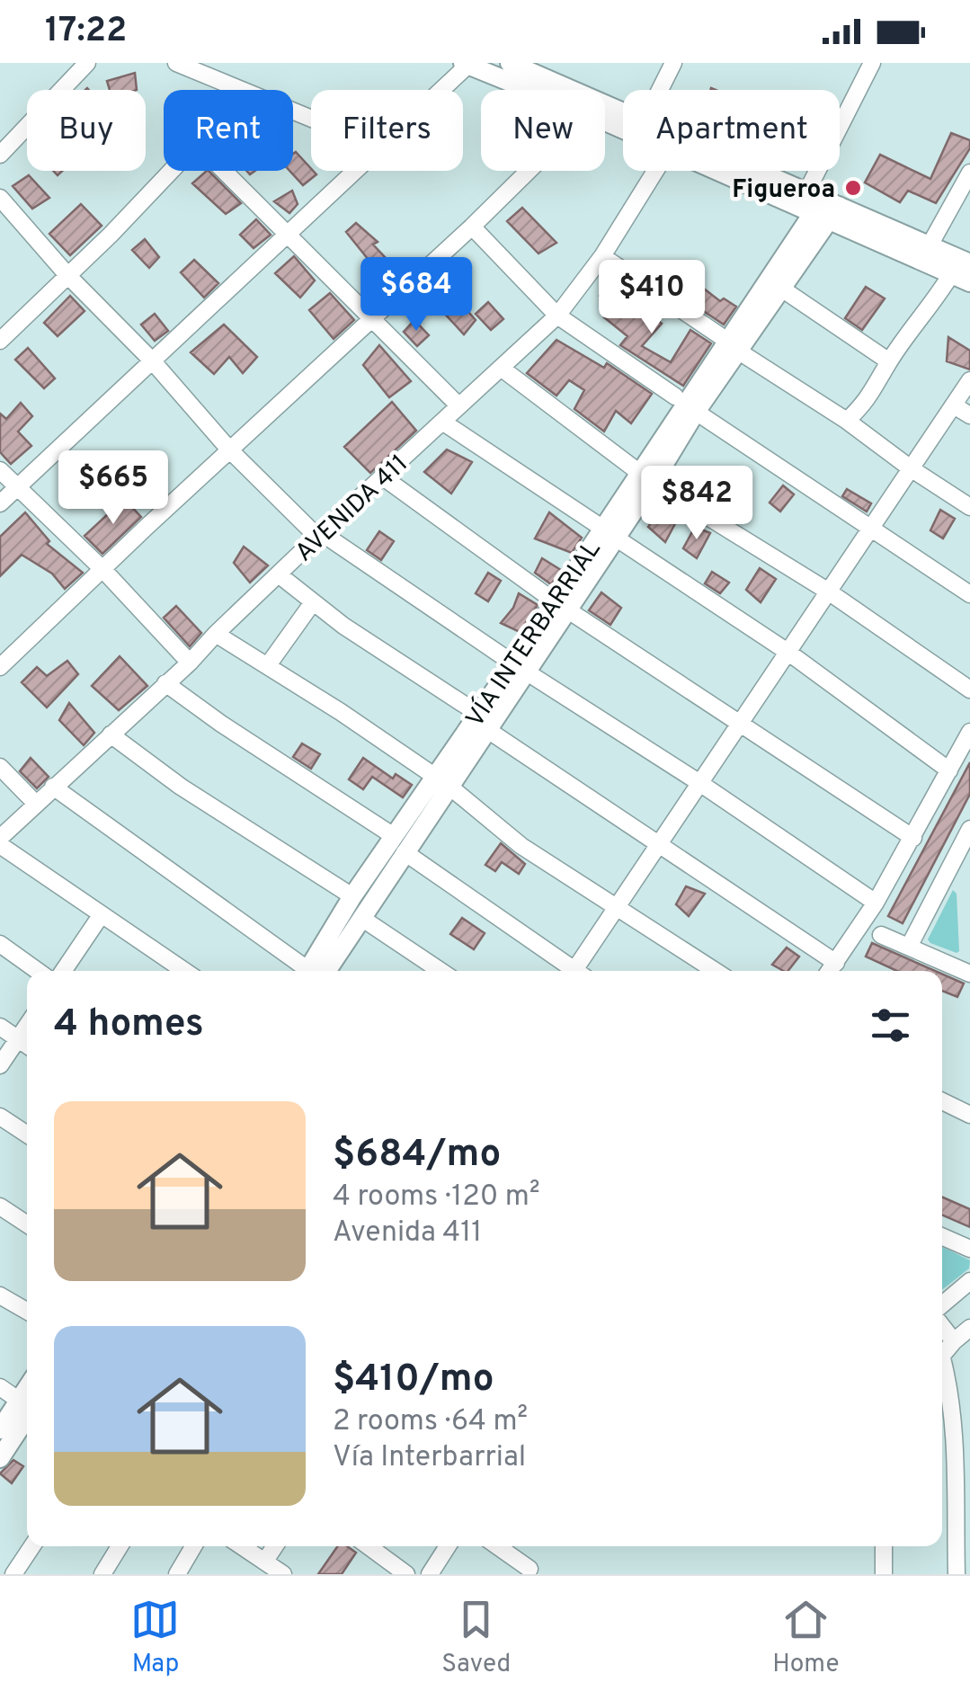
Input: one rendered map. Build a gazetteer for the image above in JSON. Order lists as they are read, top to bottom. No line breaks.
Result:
{"streets":{"main road":["VÍA INTERBARRIAL"],"street":["AVENIDA 411"]},"places":["Figueroa"],"page":{"status":"17:22","chip":["Buy","Rent","Filters","New","Apartment"],"price":["$684","$410","$665","$842"],"heading":"4 homes","list":[{"name":"$684/mo","note":"4 rooms · 120 m² · Avenida 411"},{"name":"$410/mo","note":"2 rooms · 64 m² · Vía Interbarrial"}],"tabs":["Map","Saved","Home"]}}
